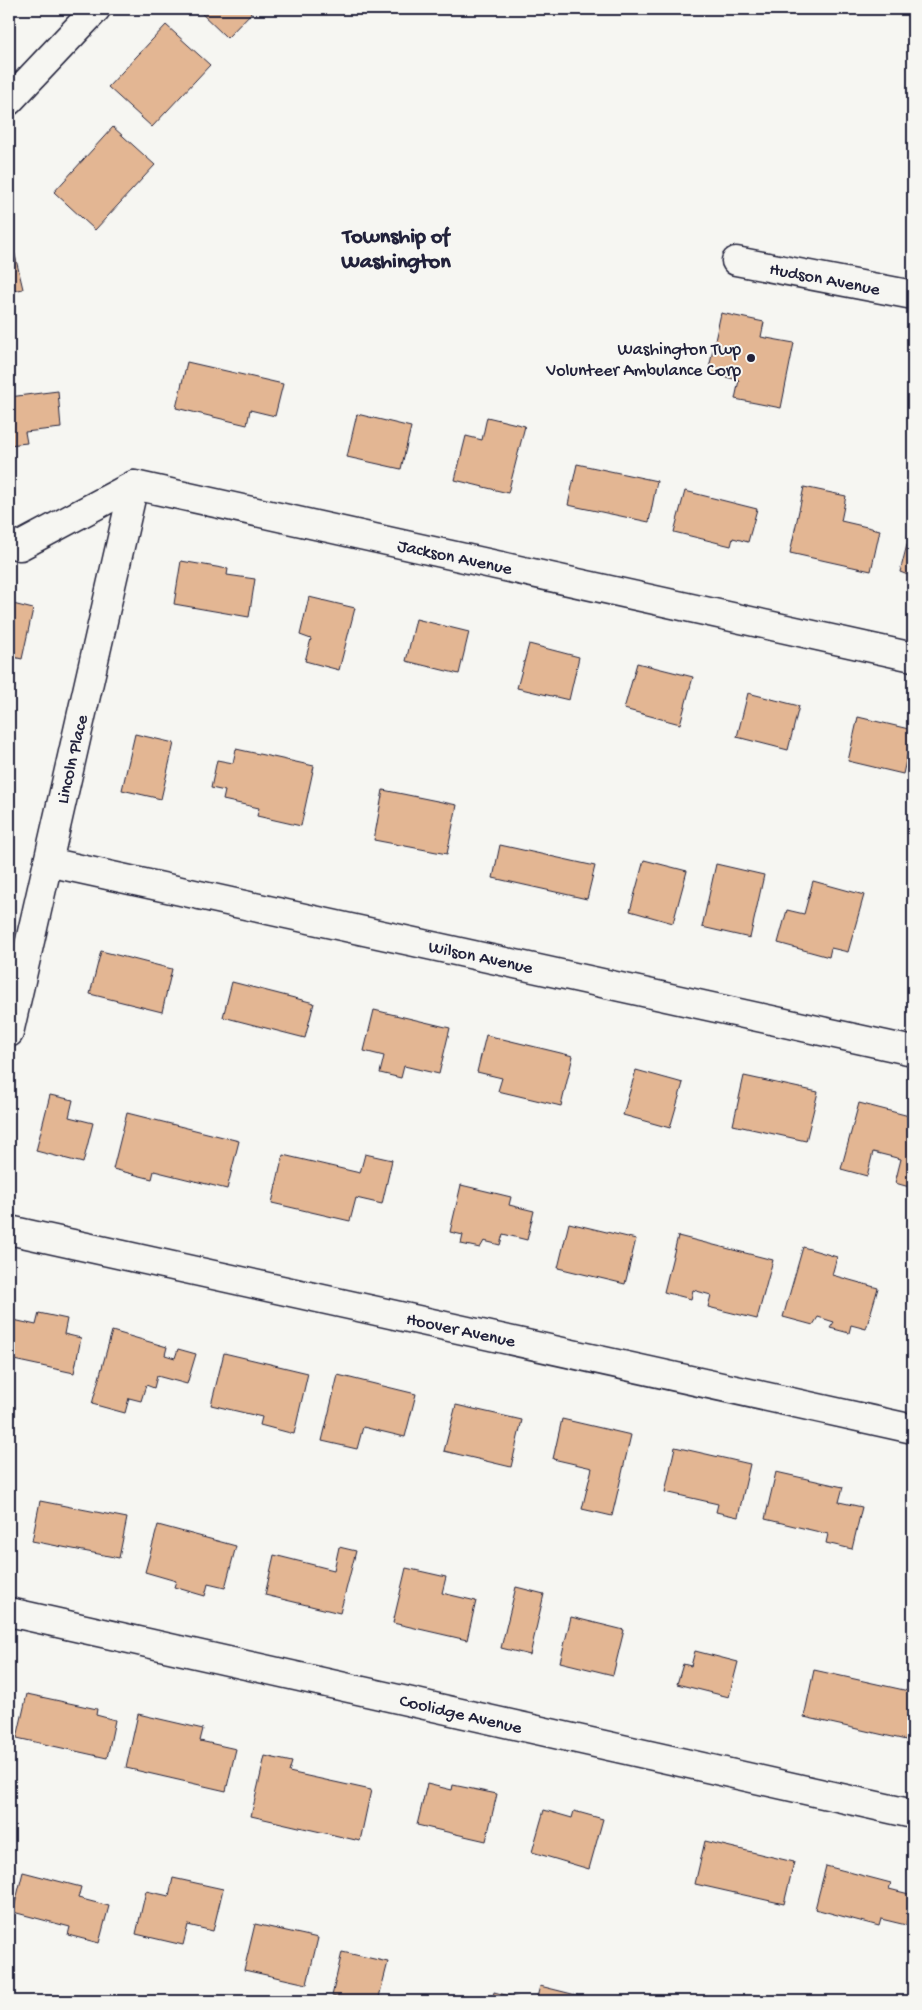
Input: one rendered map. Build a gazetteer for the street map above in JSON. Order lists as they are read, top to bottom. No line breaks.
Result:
{"streets":{"street":["Hudson Avenue","Jackson Avenue","Lincoln Place","Wilson Avenue","Hoover Avenue","Coolidge Avenue"]},"crossings":[["Jackson Avenue","Lincoln Place"],["Lincoln Place","Wilson Avenue"]],"districts":["Township of Washington"],"places":["Washington Twp Volunteer Ambulance Corp"]}
